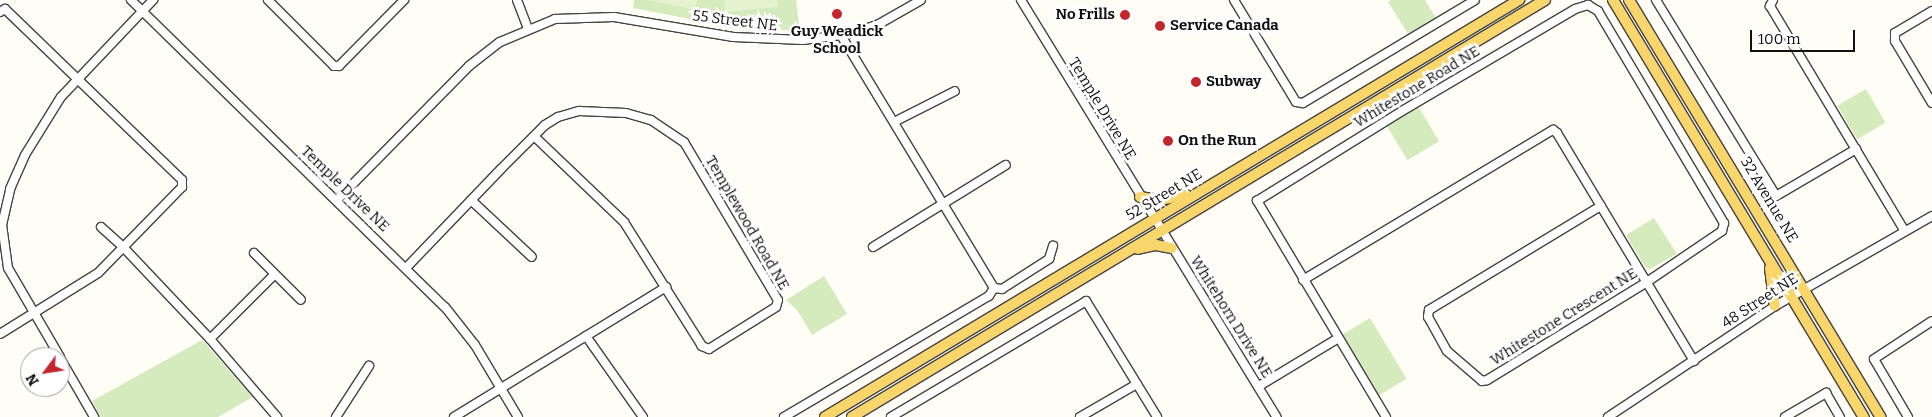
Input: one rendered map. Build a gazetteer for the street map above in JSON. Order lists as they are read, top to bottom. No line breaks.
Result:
{"streets":{"main road":["52 Street NE","32 Avenue NE"],"street":["55 Street NE","Whitestone Road NE","Temple Drive NE","Templewood Road NE","48 Street NE","Whitehorn Drive NE","Whitestone Crescent NE"]},"crossings":[["55 Street NE","Temple Drive NE"],["Whitestone Road NE","Whitestone Crescent NE"],["Temple Drive NE","52 Street NE"],["Temple Drive NE","Templewood Road NE"],["Temple Drive NE","Whitehorn Drive NE"],["52 Street NE","Whitehorn Drive NE"],["32 Avenue NE","48 Street NE"]],"places":["Guy Weadick School","No Frills","Service Canada","Subway","On the Run"],"scale_bar":"100 m","north":"bottom left"}
